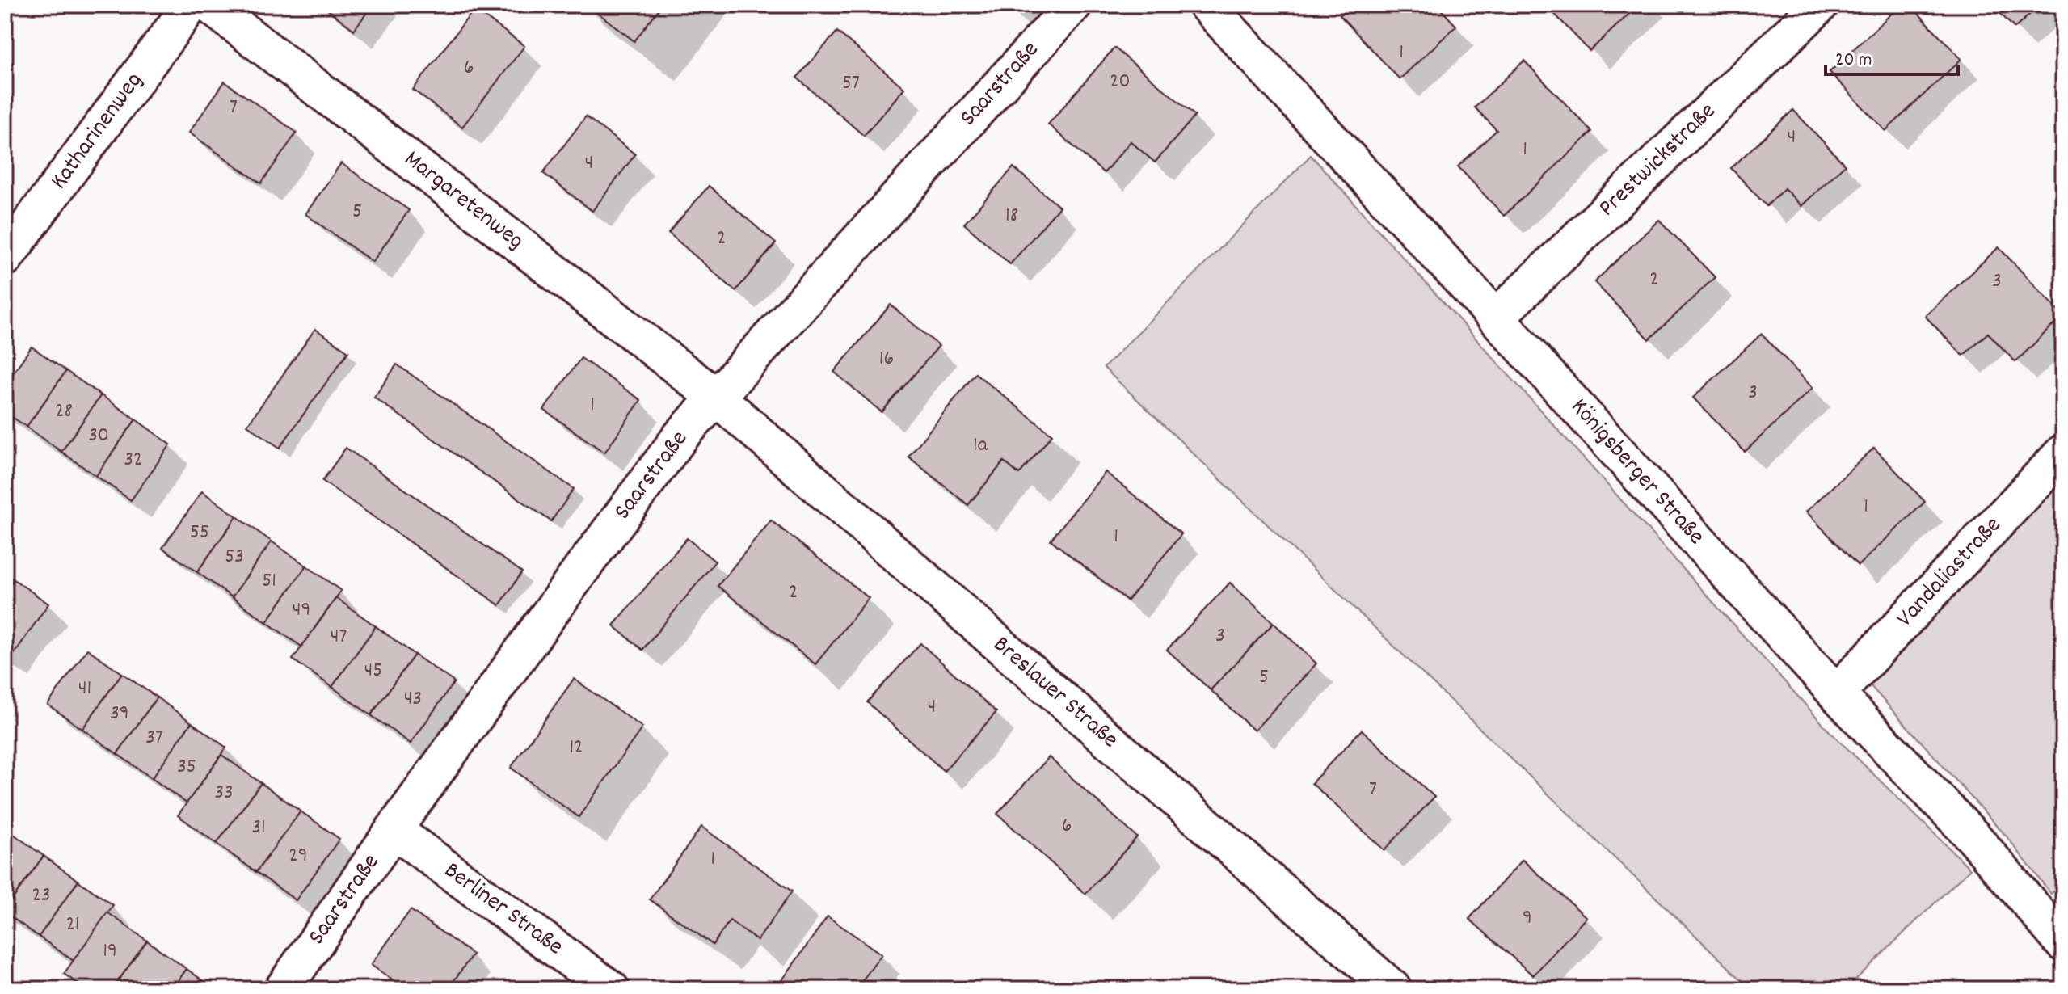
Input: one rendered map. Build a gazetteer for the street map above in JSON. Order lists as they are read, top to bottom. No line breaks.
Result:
{"streets":{"street":["Saarstraße","Katharinenweg","Prestwickstraße","Margaretenweg","Königsberger Straße","Vandaliastraße","Breslauer Straße","Berliner Straße"]},"crossings":[["Saarstraße","Margaretenweg"],["Saarstraße","Breslauer Straße"],["Saarstraße","Berliner Straße"],["Prestwickstraße","Königsberger Straße"],["Margaretenweg","Breslauer Straße"],["Königsberger Straße","Vandaliastraße"]],"house_numbers":["1","6","20","57","7","4","1","4","5","18","2","2","3","16","3","1","28","30","1a","32","1","55","1","53","51","2","49","3","47","45","5","41","43","4","39","37","12","35","7","33","6","31","29","1","23","9","21","19"],"scale_bar":"20 m"}
